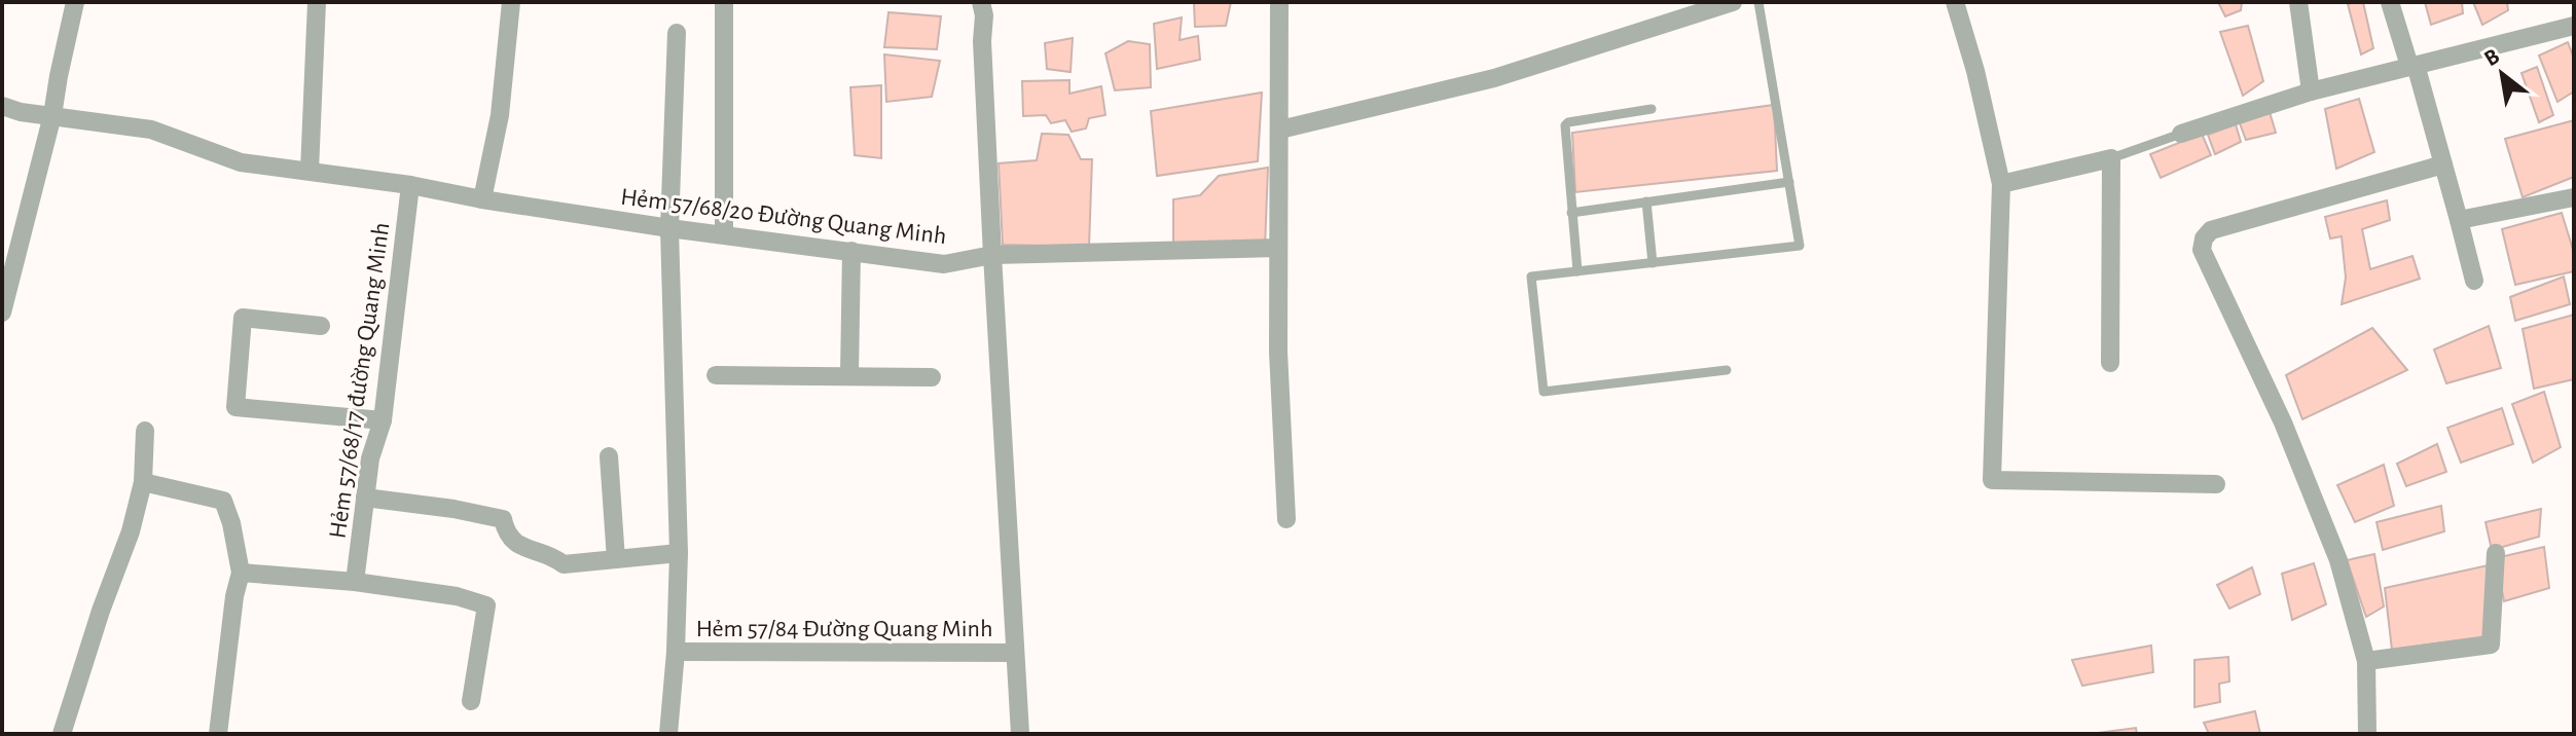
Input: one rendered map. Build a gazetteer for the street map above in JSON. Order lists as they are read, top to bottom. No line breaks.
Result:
{"streets":{"street":["Hẻm 57/68/20 Đường Quang Minh","Hẻm 57/68/17 đường Quang Minh","Hẻm 57/84 Đường Quang Minh"]},"crossings":[["Hẻm 57/68/20 Đường Quang Minh","Hẻm 57/68/17 đường Quang Minh"]],"north":"top left"}
